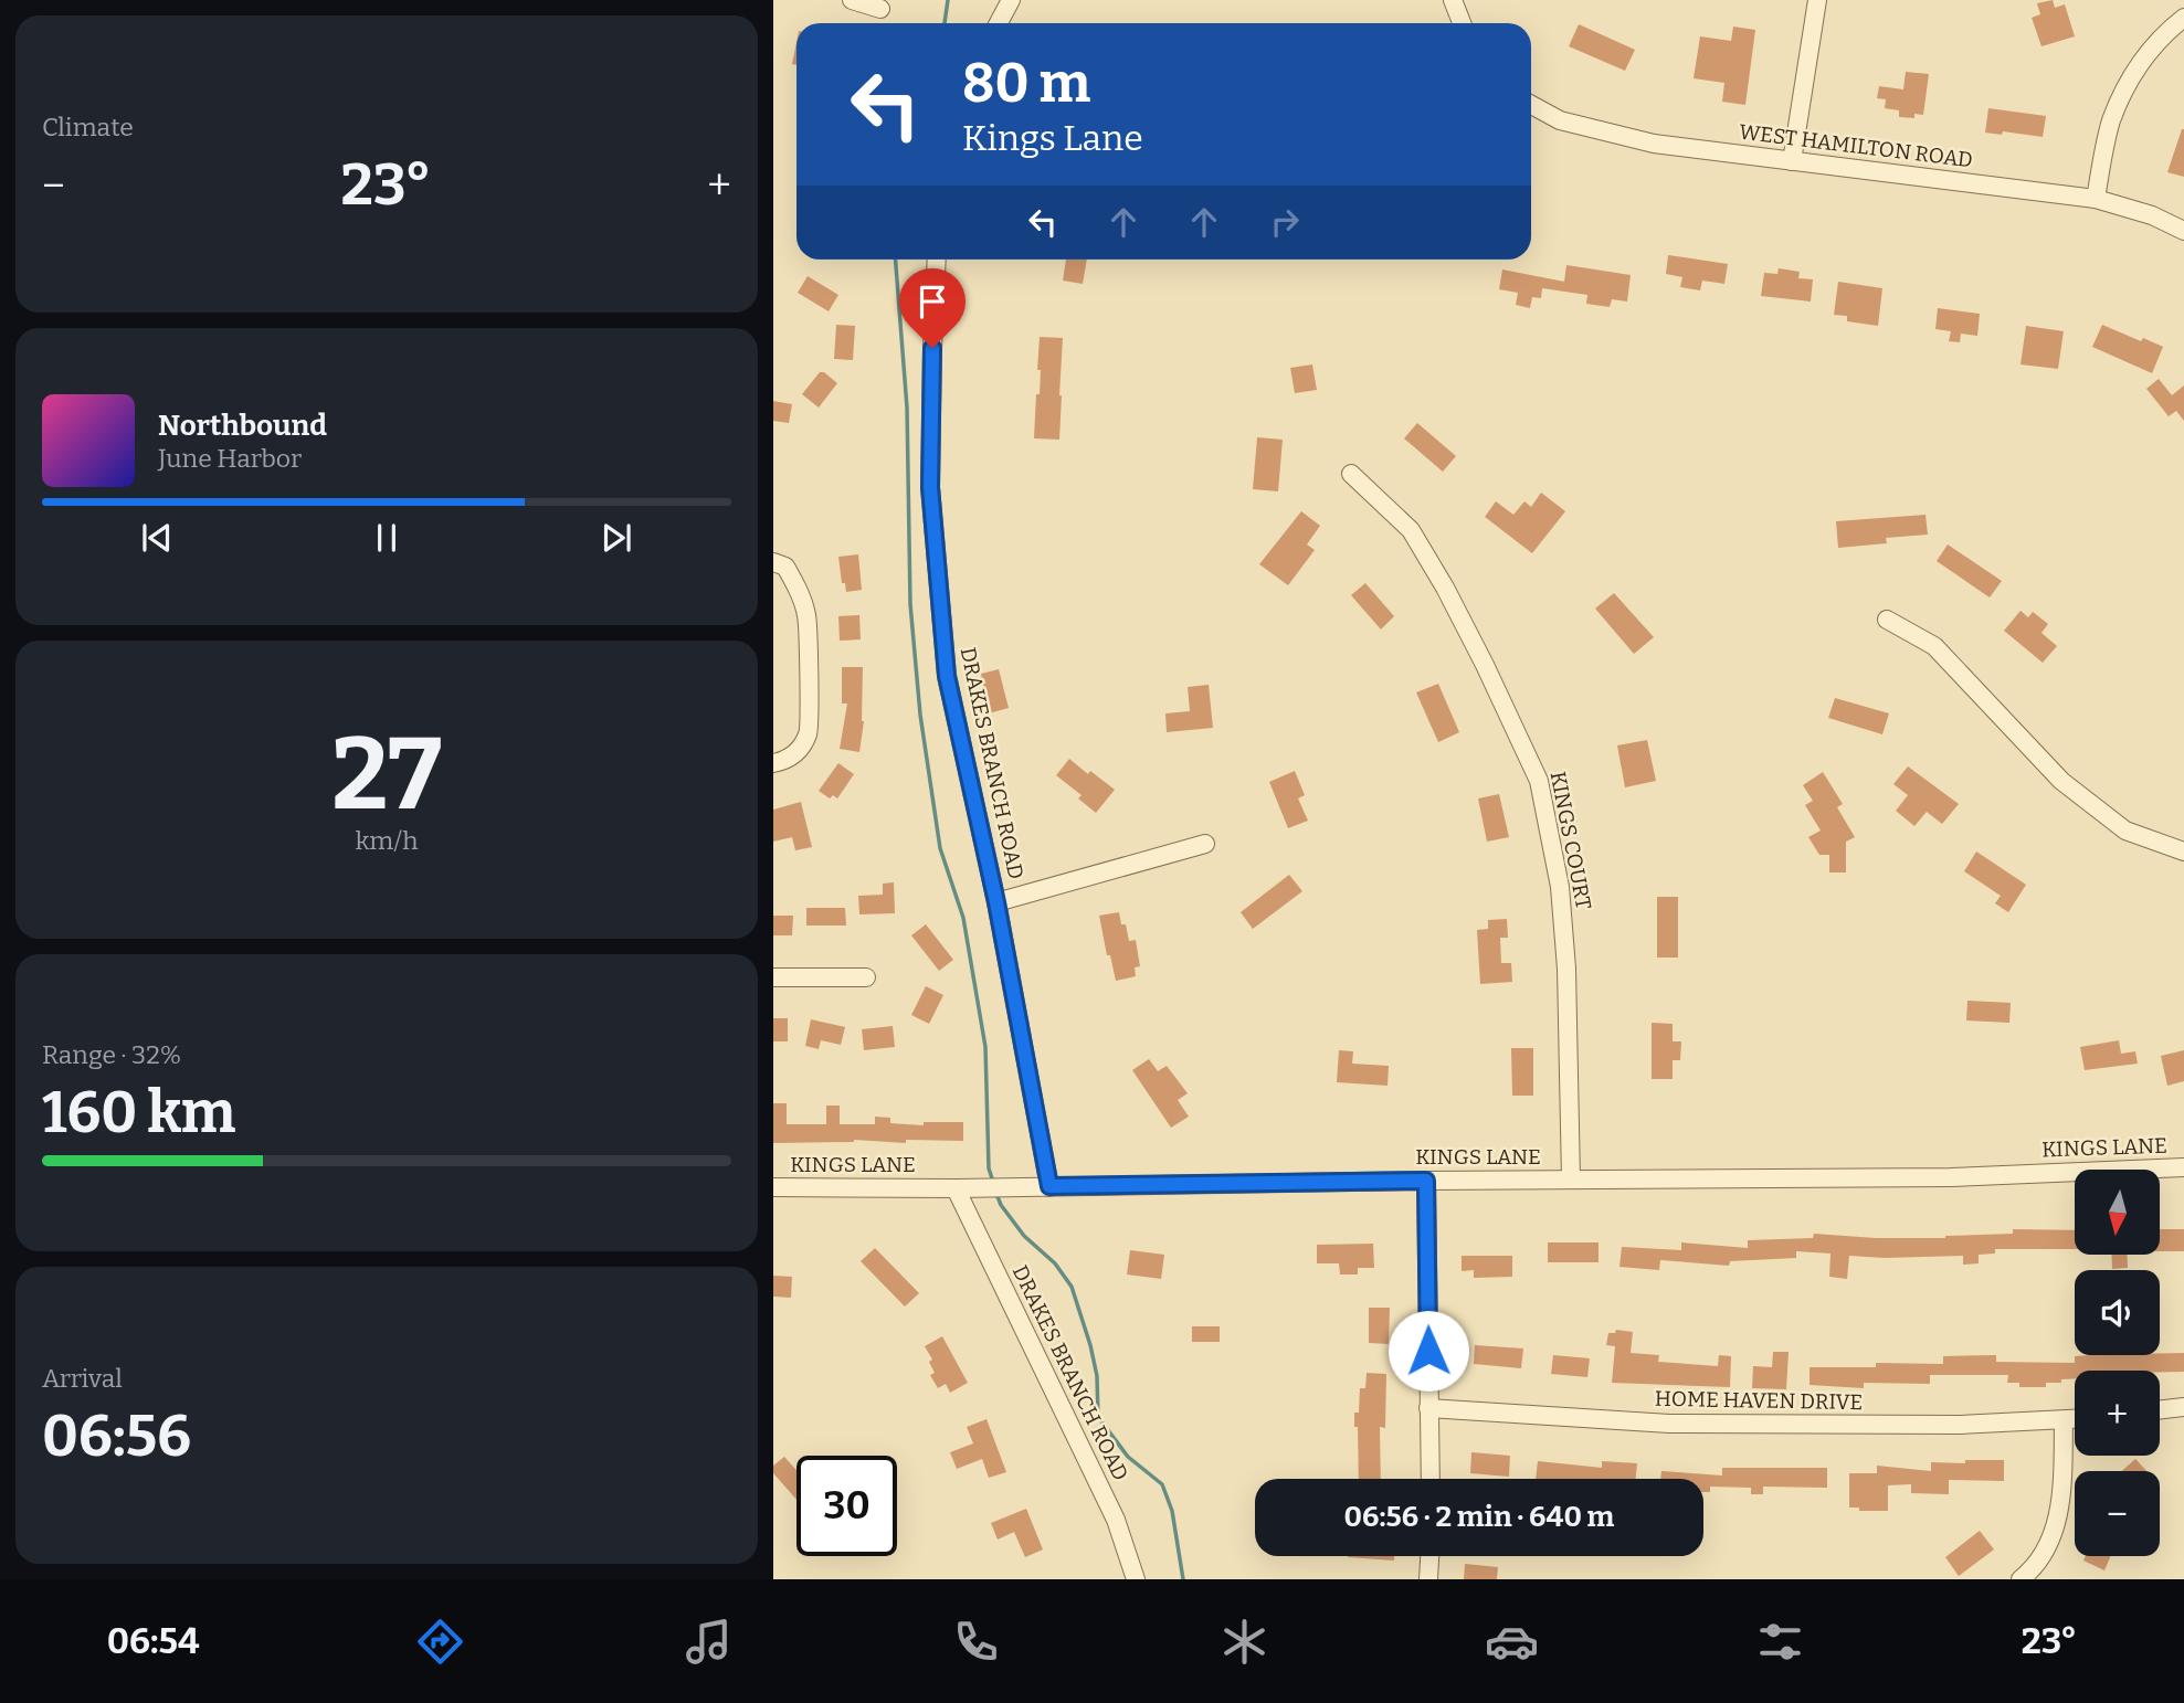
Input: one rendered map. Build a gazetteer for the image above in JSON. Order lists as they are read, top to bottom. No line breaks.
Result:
{"streets":{"street":["WEST HAMILTON ROAD","DRAKES BRANCH ROAD","KINGS COURT","KINGS LANE","HOME HAVEN DRIVE"]},"crossings":[["DRAKES BRANCH ROAD","KINGS LANE"],["KINGS COURT","KINGS LANE"]],"north":"bottom","page":{"tile":["Climate",["27","km/h"],["Range · 32%","160 km"],["Arrival","06:56"]],"turn":["80 m","Kings Lane"],"heat":["−","23°","+"],"song":["Northbound","June Harbor"],"map_buttons":["+","−"],"limit":"30","trip":"06:56 · 2 min · 640 m","tabs":["06:54","23°"]}}
